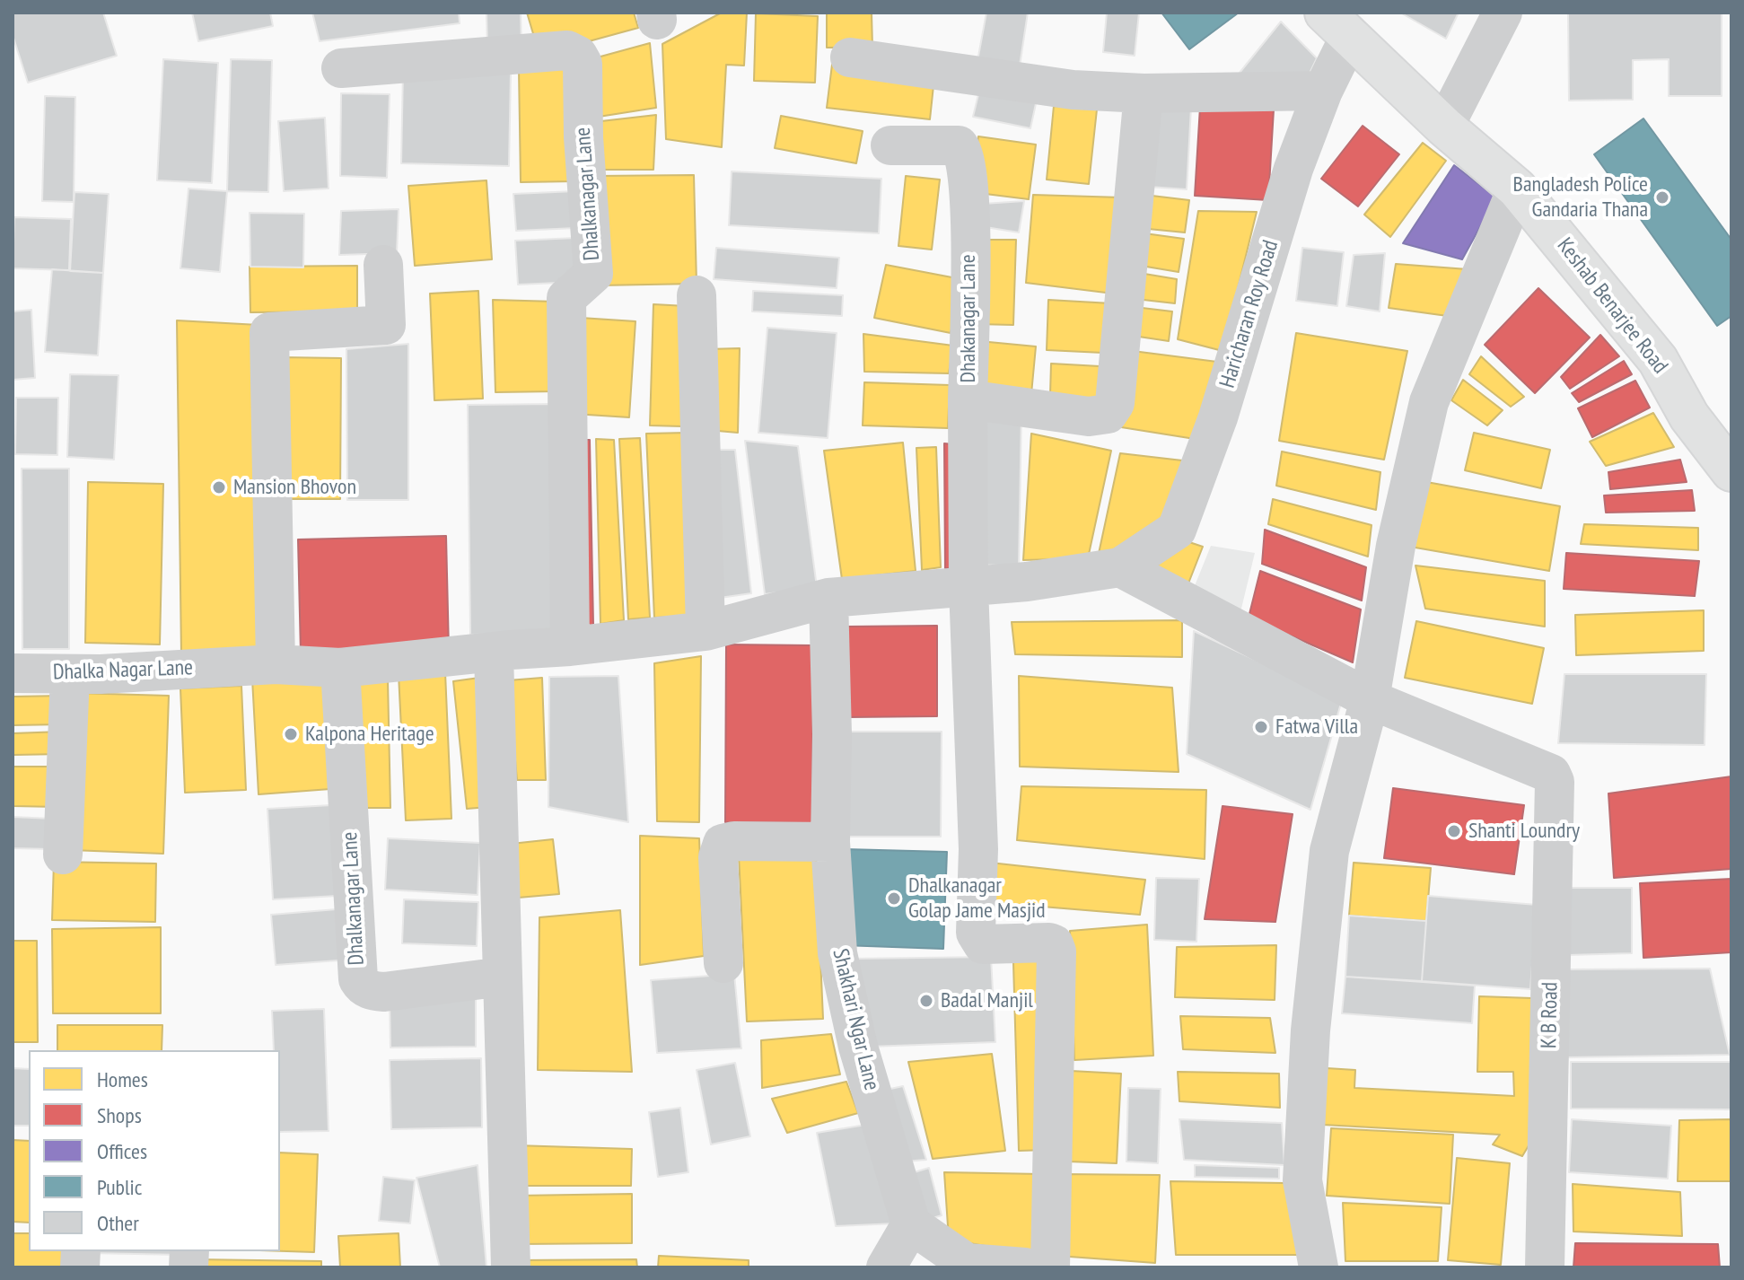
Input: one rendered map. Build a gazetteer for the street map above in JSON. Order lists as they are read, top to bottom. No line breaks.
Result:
{"streets":{"main road":["Keshab Benarjee Road"],"street":["Dhalkanagar Lane","Haricharan Roy Road","Dhakanagar Lane","Dhalka Nagar Lane","K B Road","Shakhari Ngar Lane"]},"crossings":[["Keshab Benarjee Road","Haricharan Roy Road"]],"places":["Bangladesh Police Gandaria Thana","Mansion Bhovon","Fatwa Villa","Kalpona Heritage","Shanti Loundry","Dhalkanagar Golap Jame Masjid","Badal Manjil"],"legend":["Homes","Shops","Offices","Public","Other"]}
